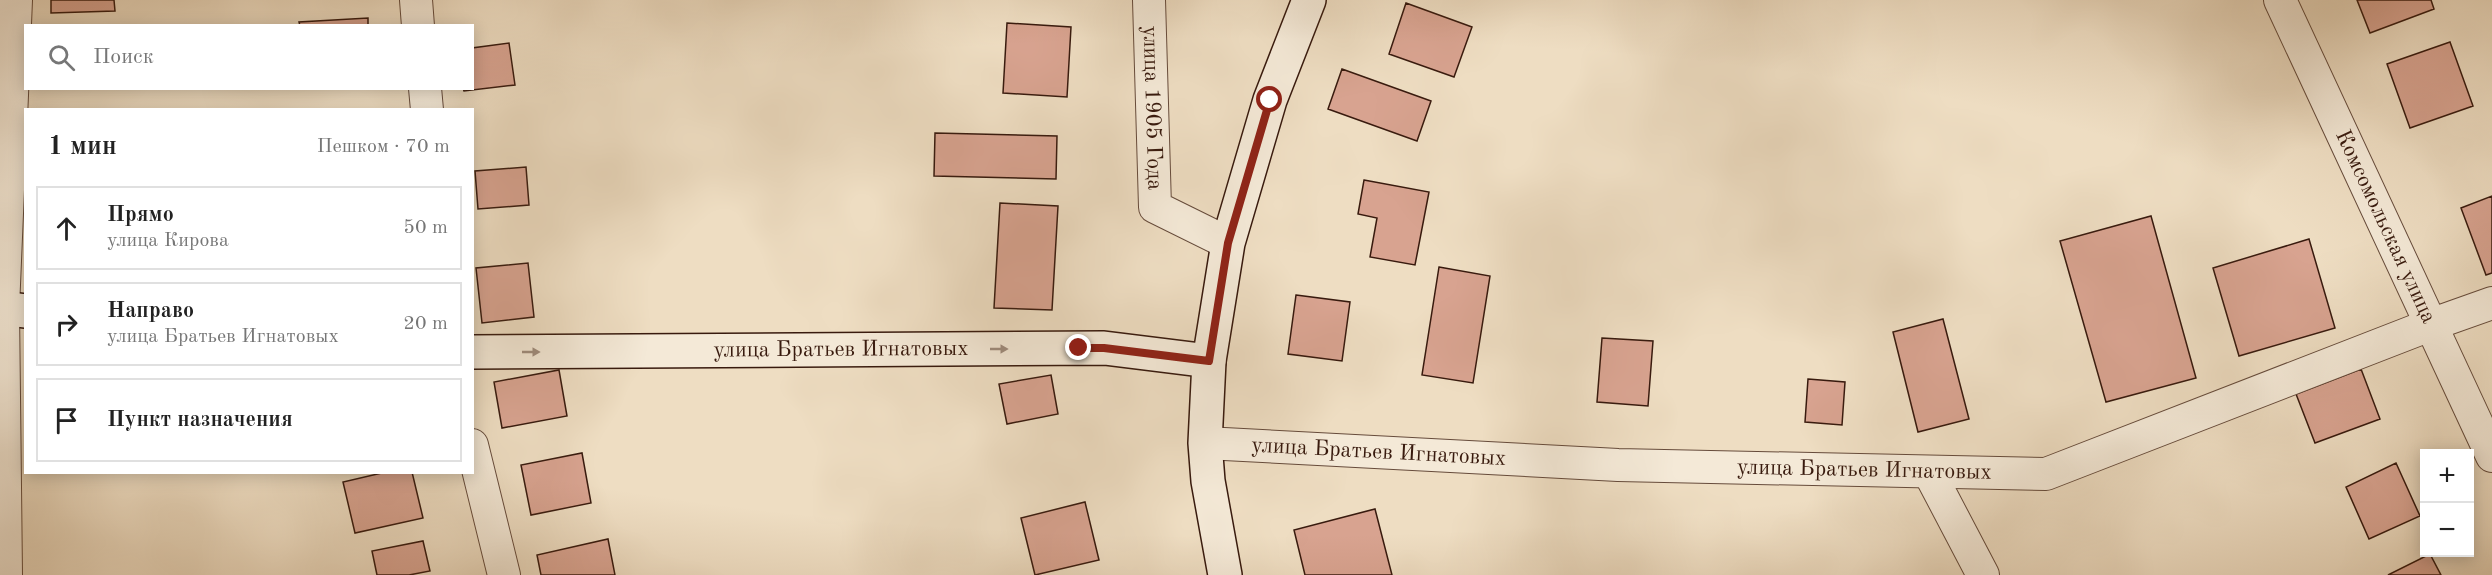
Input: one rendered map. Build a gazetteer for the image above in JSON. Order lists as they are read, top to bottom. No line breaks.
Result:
{"streets":{"street":["улица 1905 Года","Комсомольская улица","улица Братьев Игнатовых"]},"crossings":[["Комсомольская улица","улица Братьев Игнатовых"]],"one_way":["улица Братьев Игнатовых"],"page":{"search":"Поиск","heading":["1 мин","Пешком · 70 m"],"list":[["Прямо","улица Кирова","50 m"],["Направо","улица Братьев Игнатовых","20 m"],"Пункт назначения"],"map_buttons":["+","−"]}}
